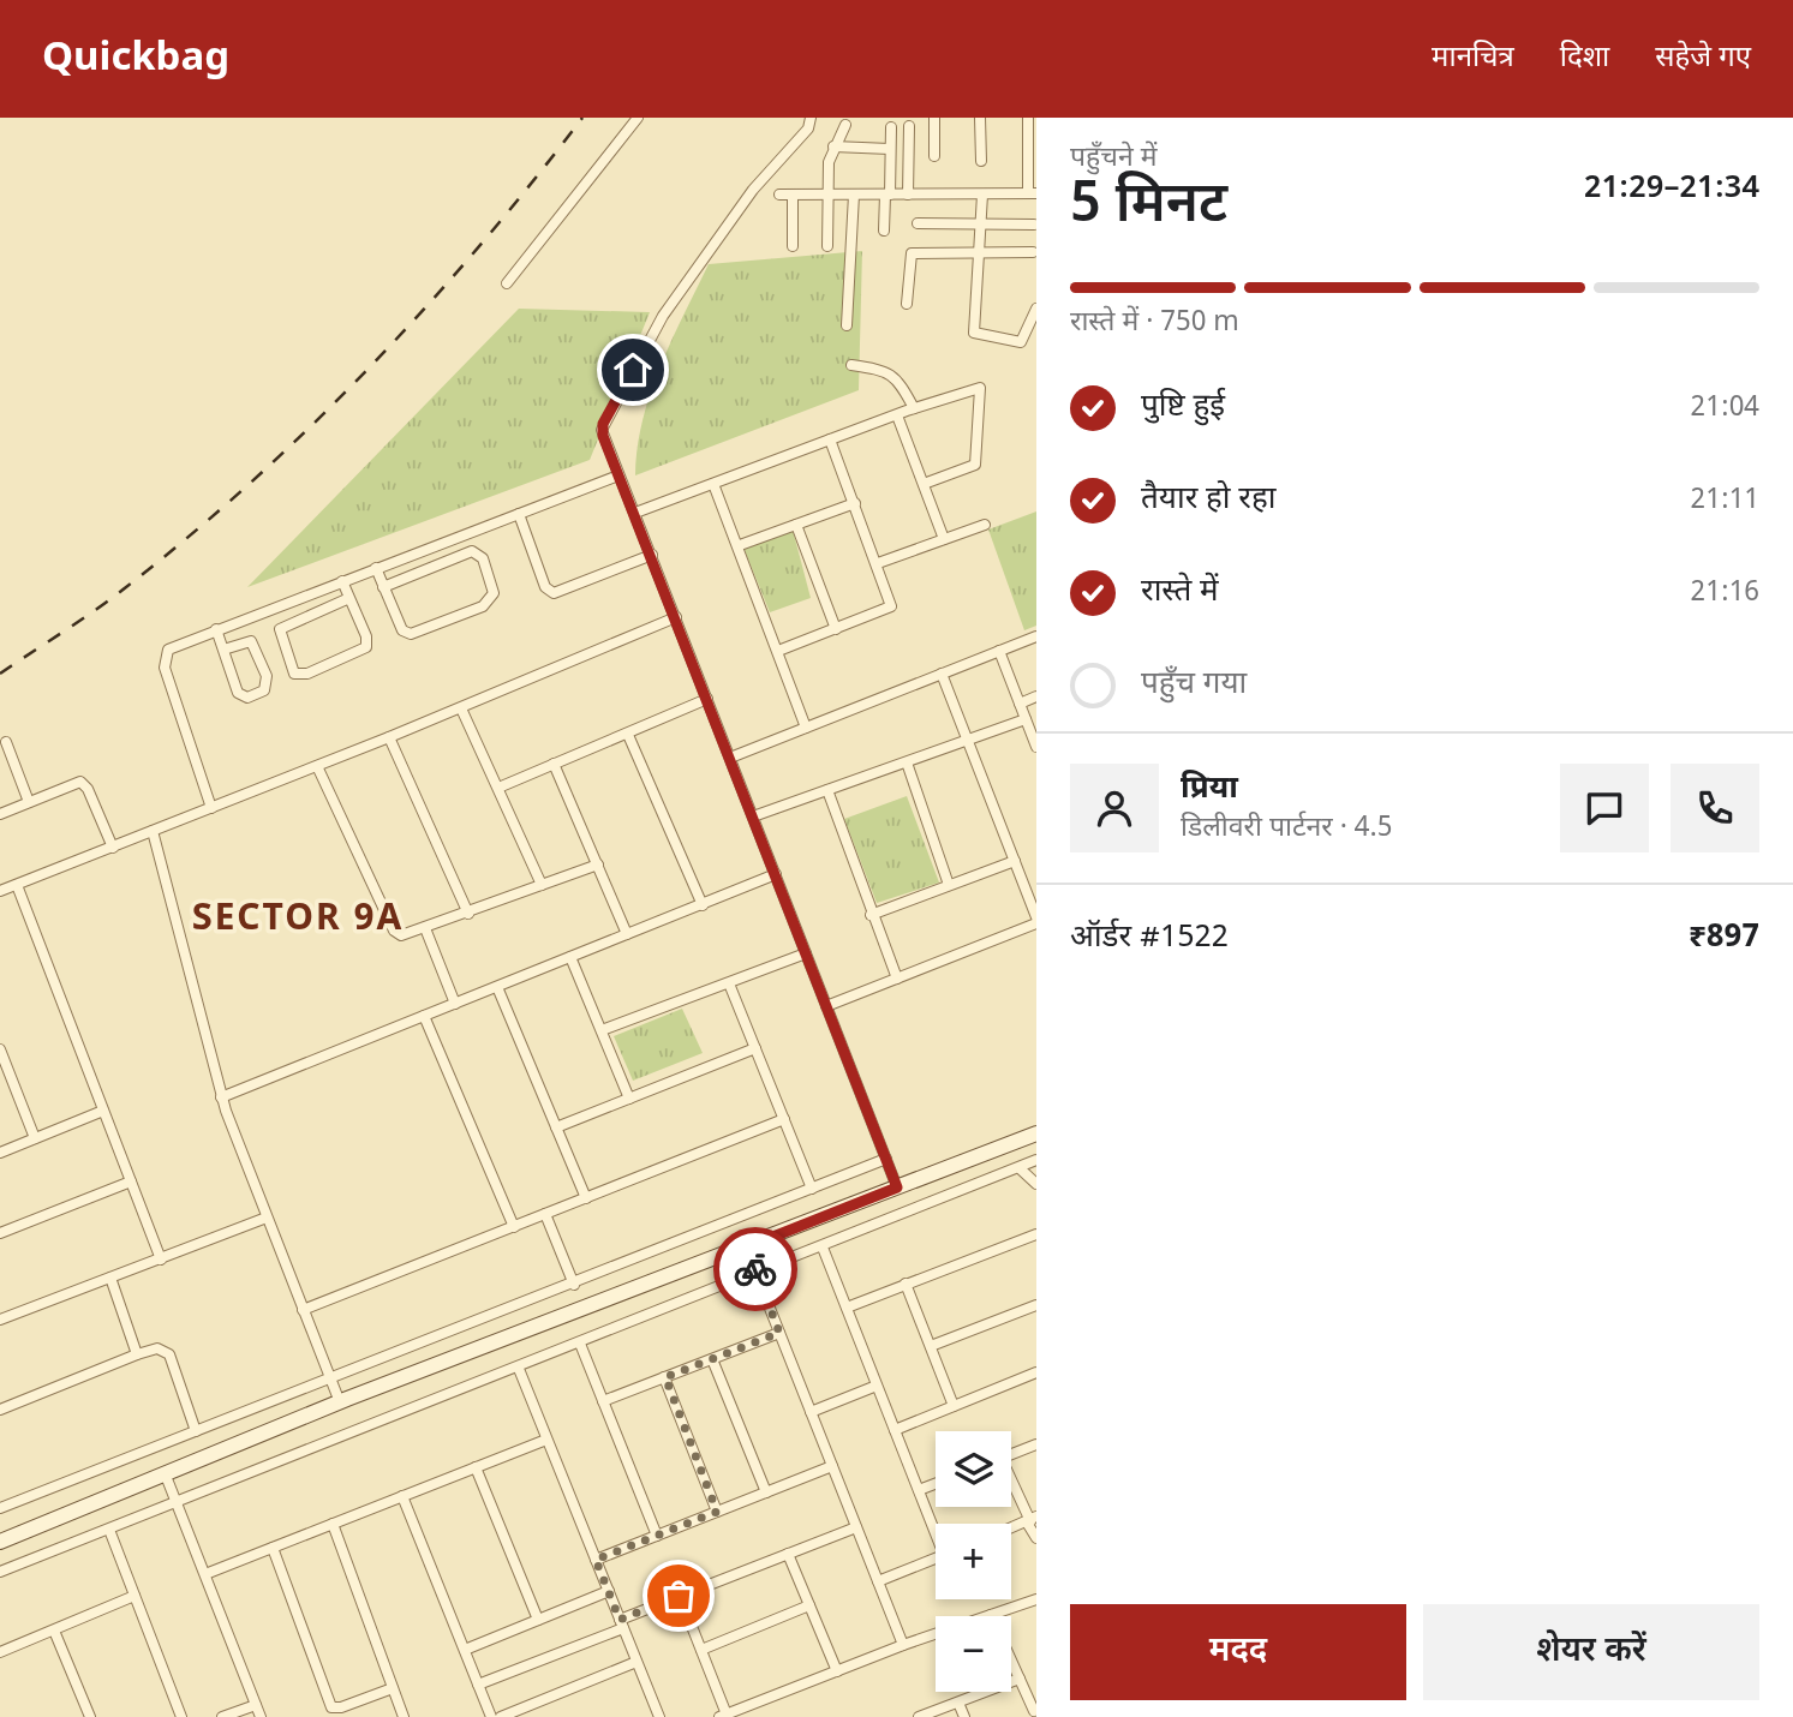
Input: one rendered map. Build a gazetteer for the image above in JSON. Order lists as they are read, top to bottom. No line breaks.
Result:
{"districts":["SECTOR 9A"],"page":{"header":"Quickbag","nav":["मानचित्र","दिशा","सहेजे गए"],"heading":["5 मिनट","पहुँचने में","21:29–21:34"],"panel":["प्रिया","डिलीवरी पार्टनर · 4.5","ऑर्डर #1522","₹897"],"bar":"रास्ते में · 750 m","list":[["पुष्टि हुई","21:04"],["तैयार हो रहा","21:11"],["रास्ते में","21:16"],"पहुँच गया"],"map_buttons":["+","−"],"buttons":["मदद","शेयर करें"]}}
